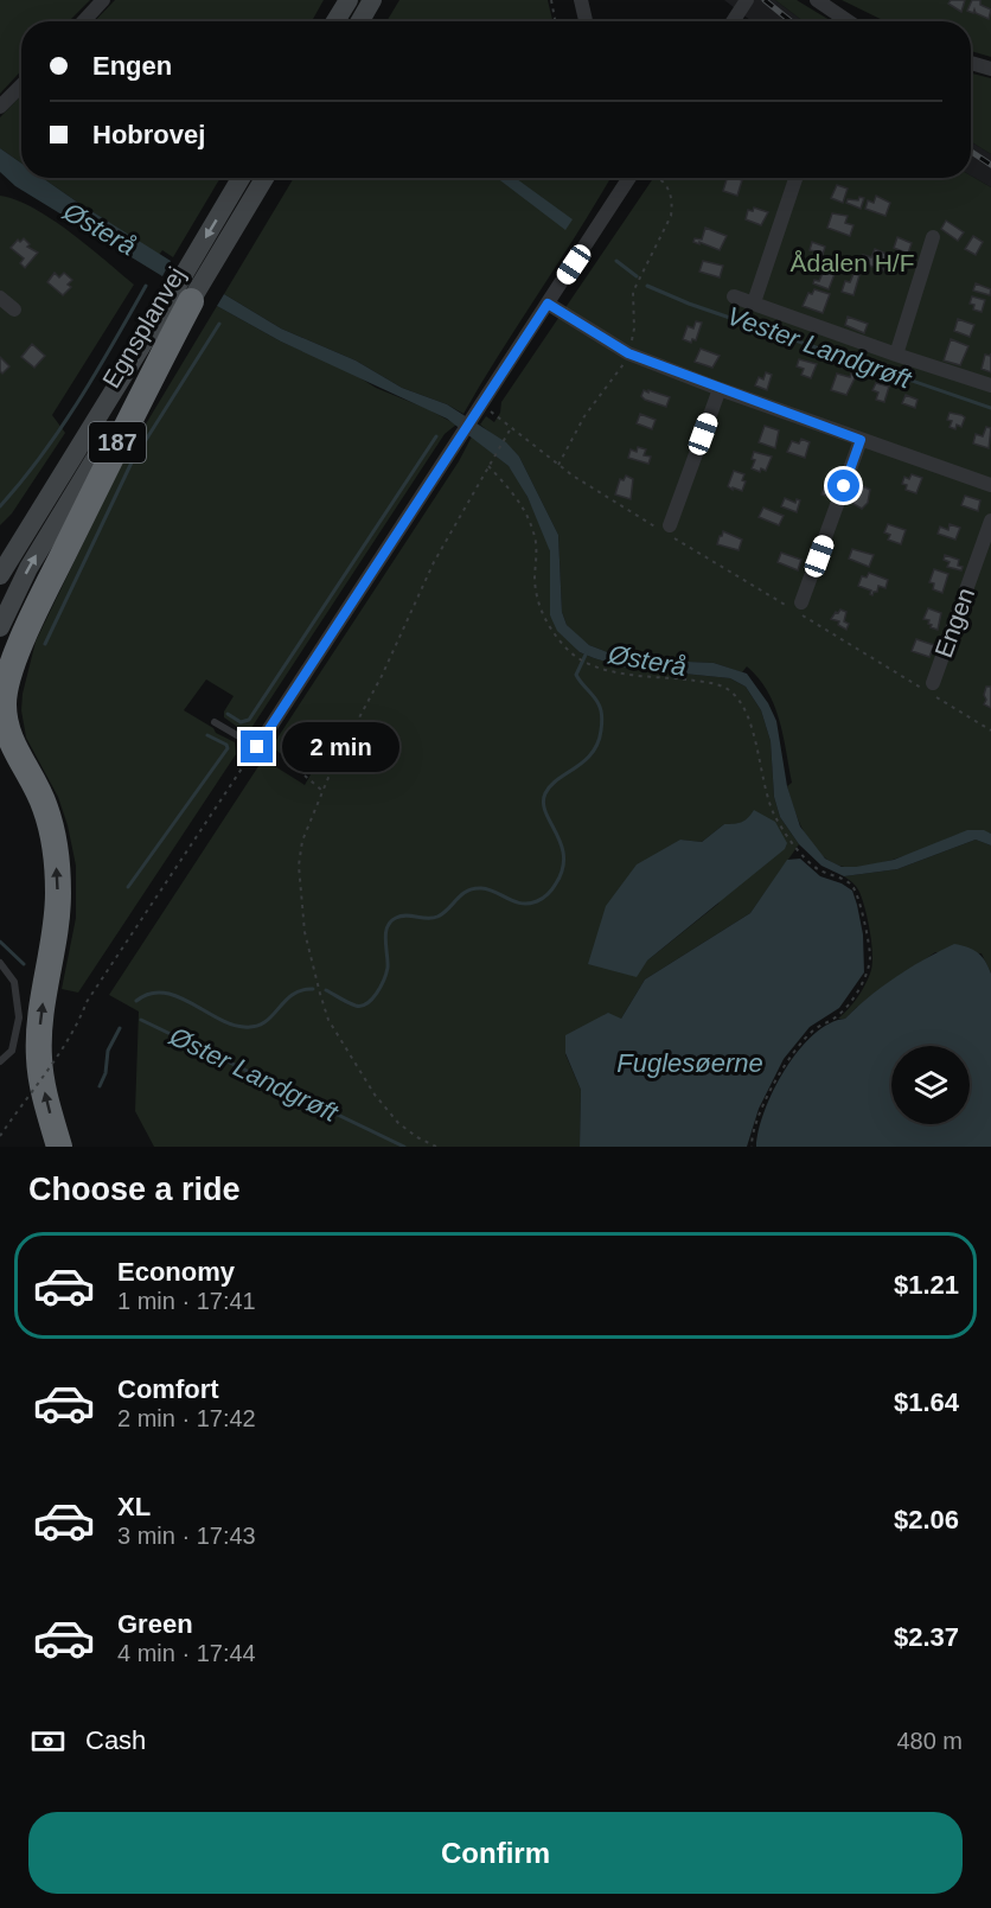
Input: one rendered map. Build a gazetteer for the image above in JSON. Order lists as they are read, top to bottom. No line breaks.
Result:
{"streets":{"highway":["187"],"main road":["Egnsplanvej"],"street":["Engen"]},"crossings":[["Egnsplanvej","187"]],"water":["Østerå","Vester Landgrøft","Fuglesøerne","Øster Landgrøft"],"parks":["Ådalen H/F"],"page":{"banner":["Engen","Hobrovej"],"bubble":"2 min","heading":"Choose a ride","list":[{"name":"Economy","note":"1 min · 17:41","value":"$1.21"},{"name":"Comfort","note":"2 min · 17:42","value":"$1.64"},{"name":"XL","note":"3 min · 17:43","value":"$2.06"},{"name":"Green","note":"4 min · 17:44","value":"$2.37"}],"pay":["Cash","480 m"],"buttons":"Confirm"}}
